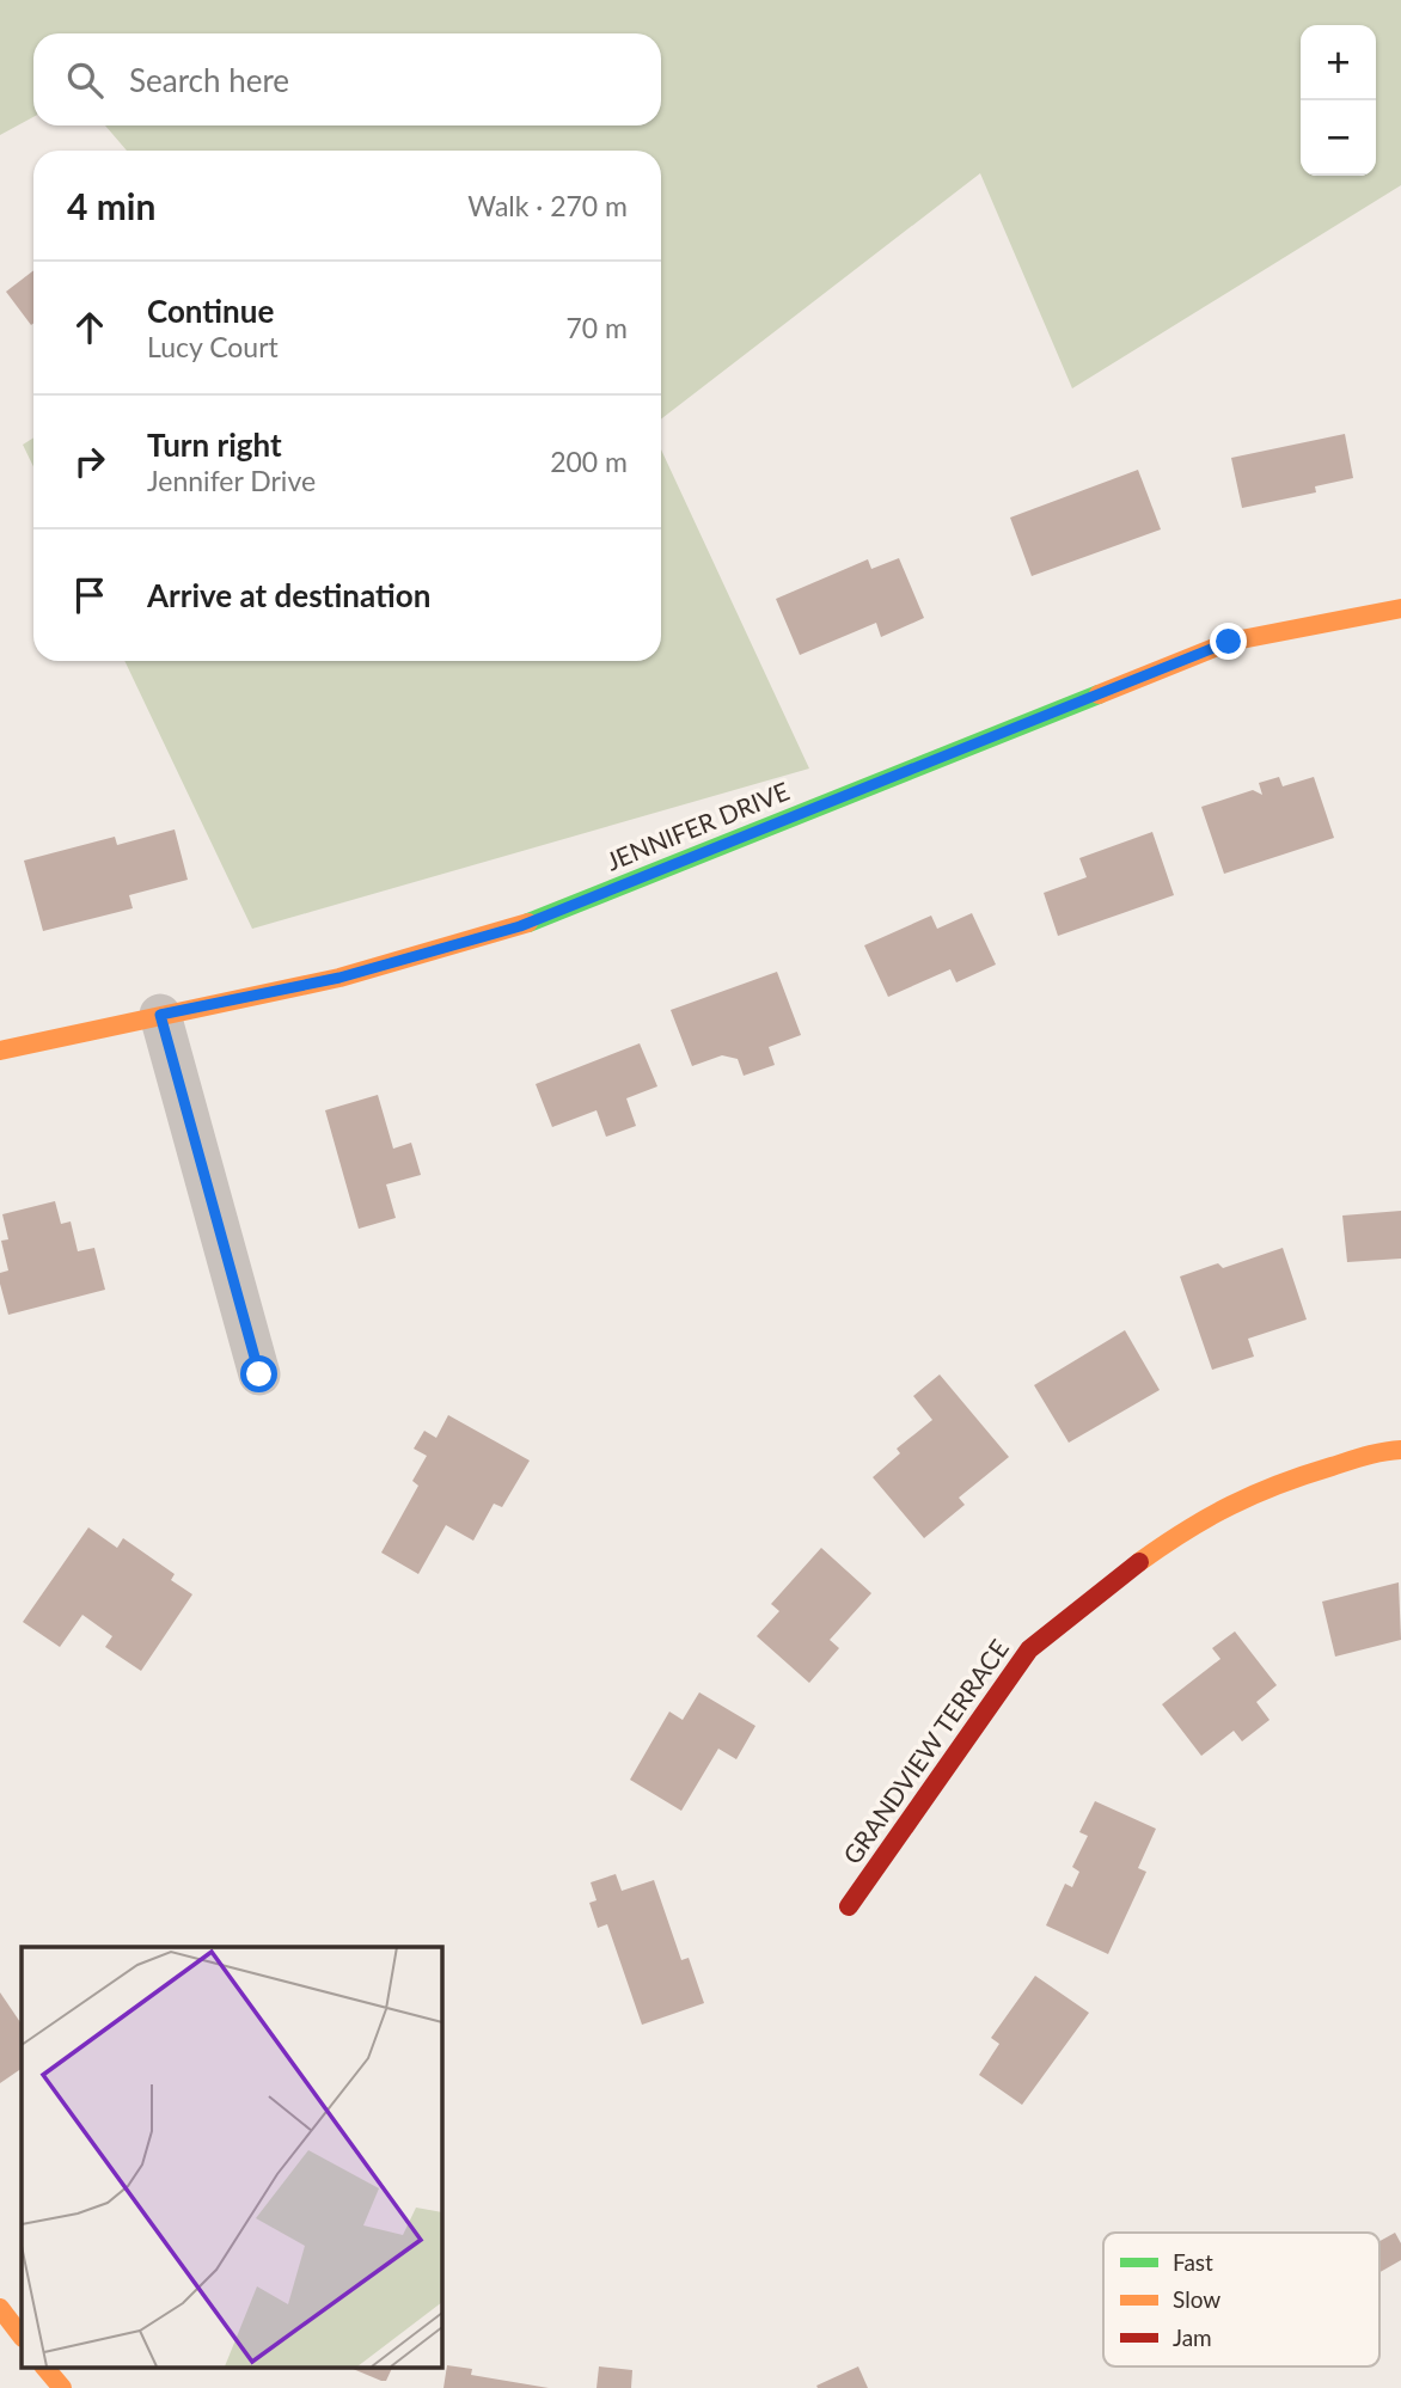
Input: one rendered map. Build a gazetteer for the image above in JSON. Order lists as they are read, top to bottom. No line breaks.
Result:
{"streets":{"street":["JENNIFER DRIVE","GRANDVIEW TERRACE"]},"legend":["Fast","Slow","Jam"],"page":{"map_buttons":["+","−"],"search":"Search here","heading":["4 min","Walk · 270 m"],"list":[["Continue","Lucy Court","70 m"],["Turn right","Jennifer Drive","200 m"],"Arrive at destination"]}}
